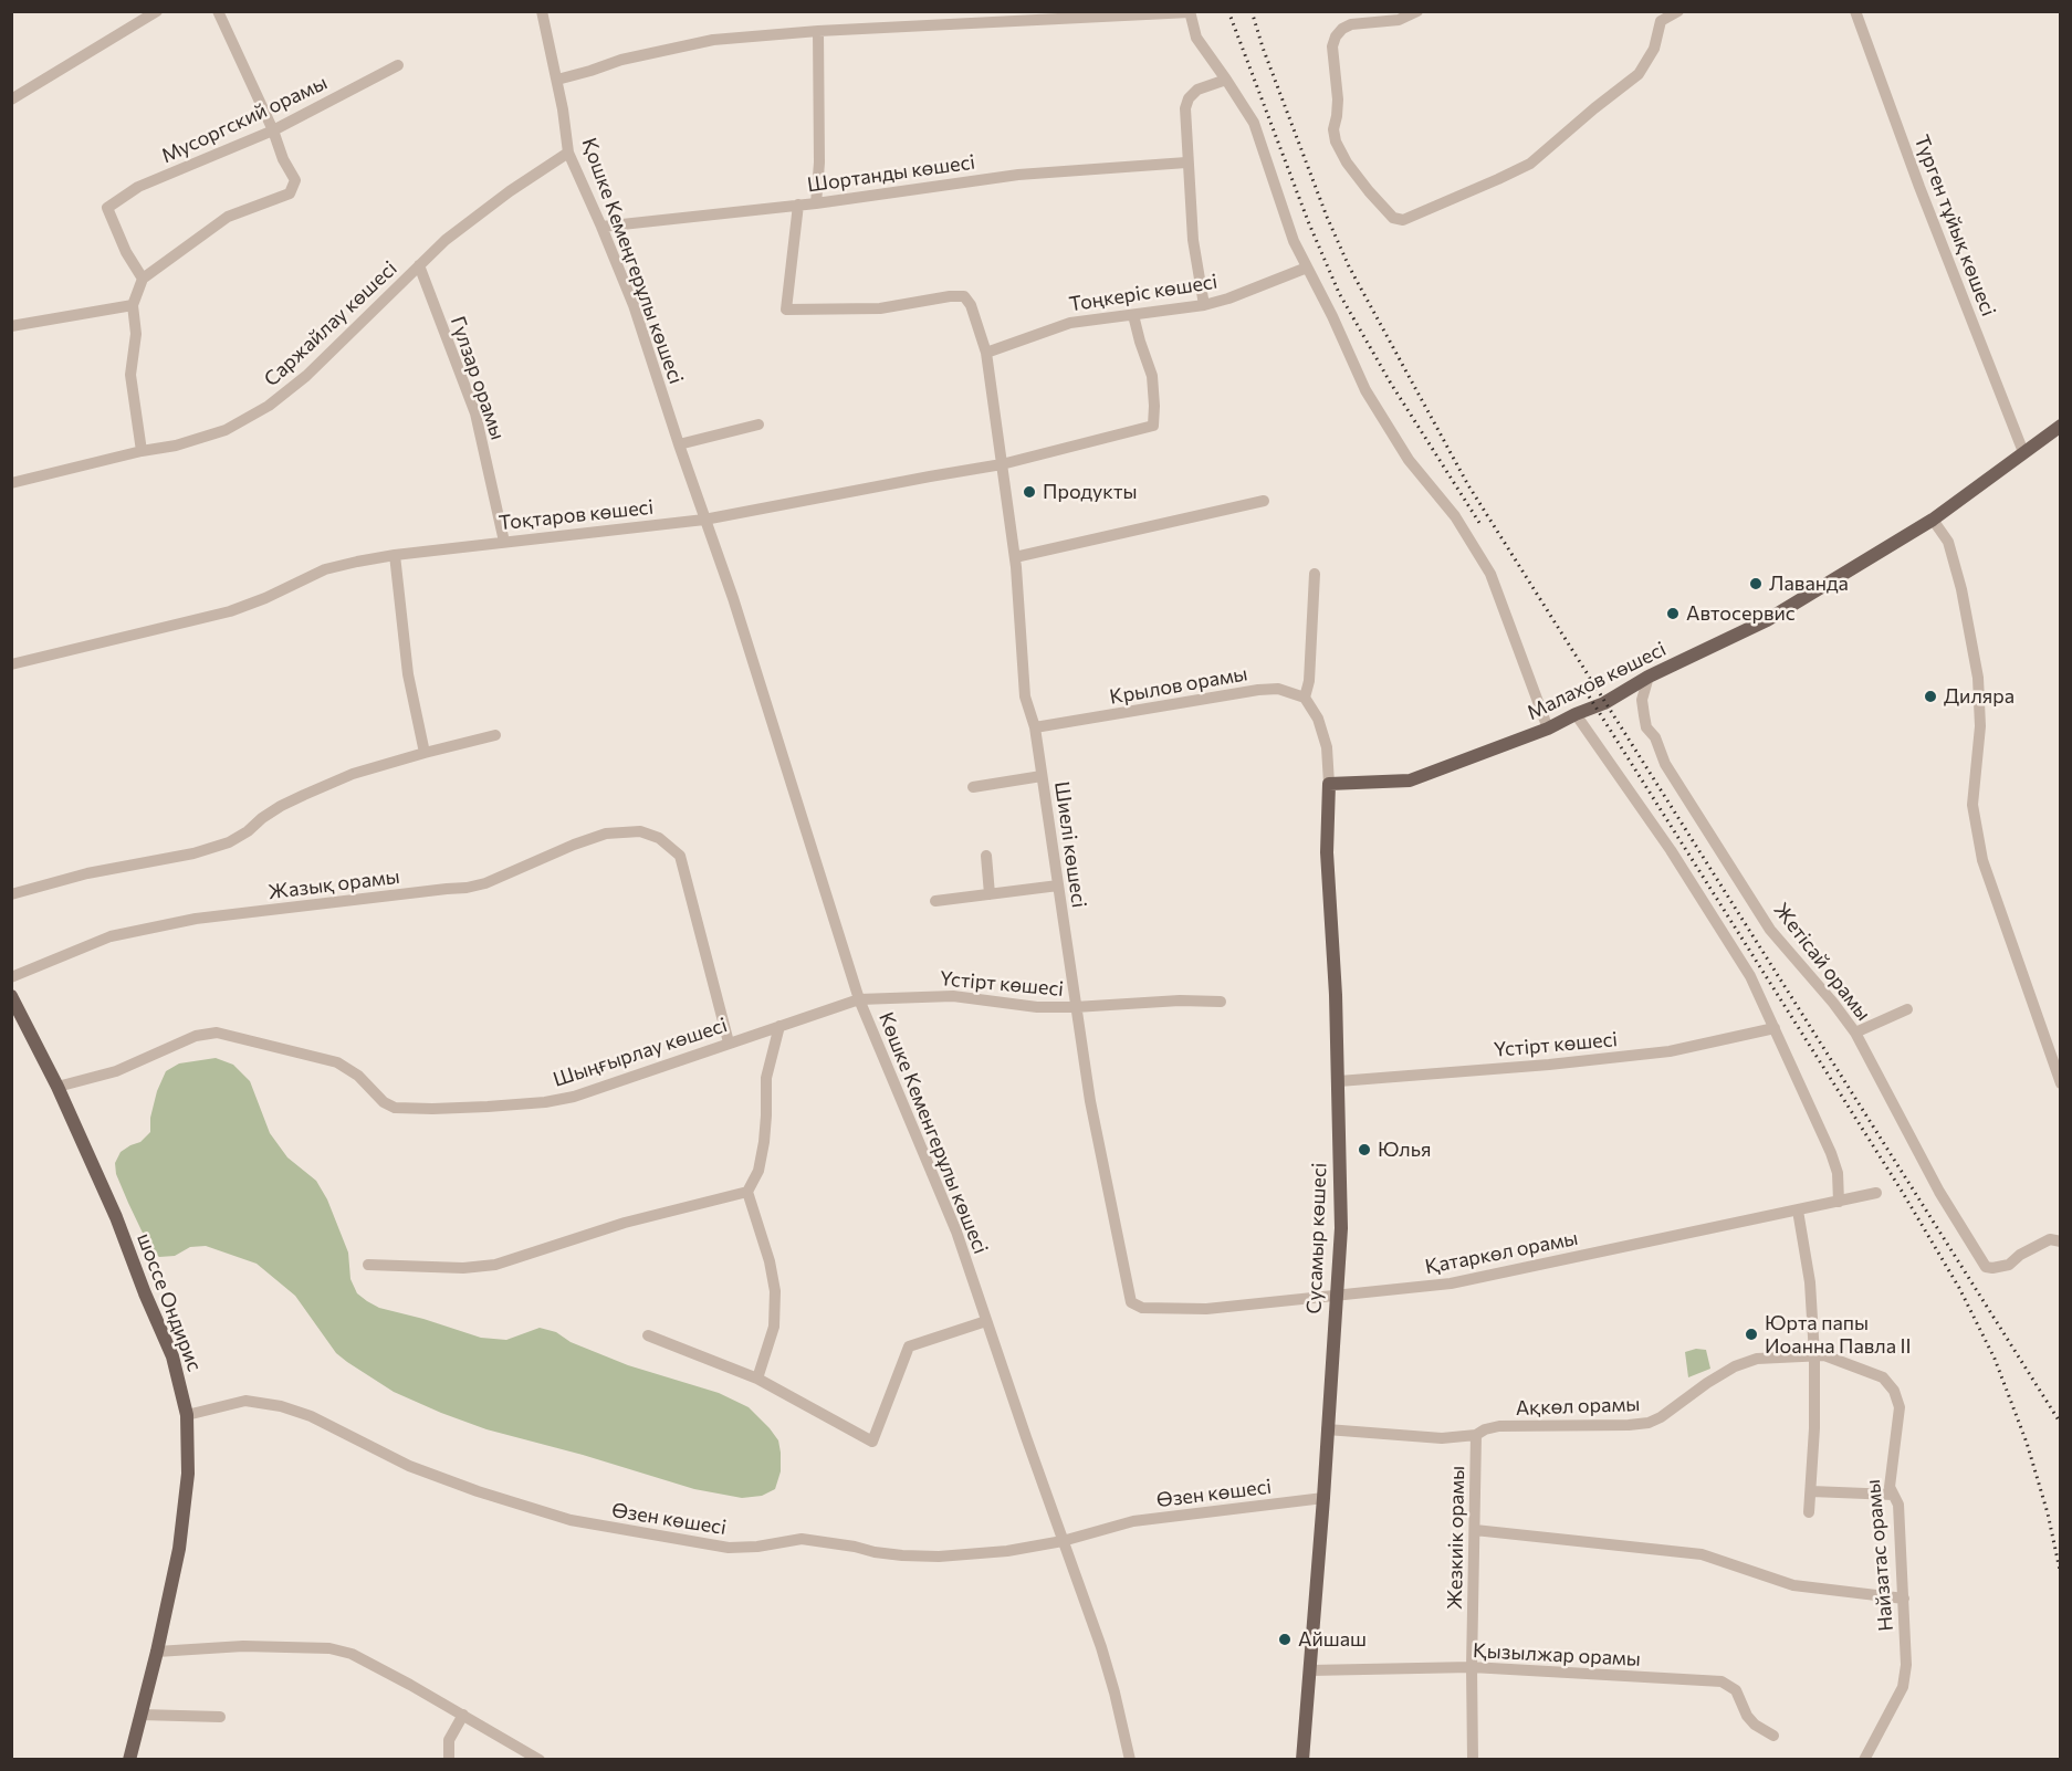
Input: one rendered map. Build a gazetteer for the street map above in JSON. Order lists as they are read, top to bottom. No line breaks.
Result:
{"streets":{"main road":["Малахов көшесі","Сусамыр көшесі","шоссе Ондирис"],"street":["Мусоргский орамы","Шортанды көшесі","Түрген тұйық көшесі","Қошке Кемеңгерұлы көшесі","Тоңкерiс көшесі","Саржайлау көшесі","Гүлзар орамы","Тоқтаров көшесі","Крылов орамы","Шиелі көшесі","Жазық орамы","Жетісай орамы","Үстірт көшесі","Шыңғырлау көшесі","Көшке Кеменгерұлы көшесі","Қатаркөл орамы","Ақкөл орамы","Өзен көшесі","Жезкиік орамы","Найзатас орамы","Қызылжар орамы"]},"crossings":[["Шортанды көшесі","Қошке Кемеңгерұлы көшесі"],["Шортанды көшесі","Шиелі көшесі"],["Түрген тұйық көшесі","Малахов көшесі"],["Қошке Кемеңгерұлы көшесі","Саржайлау көшесі"],["Қошке Кемеңгерұлы көшесі","Тоқтаров көшесі"],["Қошке Кемеңгерұлы көшесі","Көшке Кеменгерұлы көшесі"],["Тоңкерiс көшесі","Тоқтаров көшесі"],["Тоңкерiс көшесі","Шиелі көшесі"],["Саржайлау көшесі","Гүлзар орамы"],["Гүлзар орамы","Тоқтаров көшесі"],["Тоқтаров көшесі","Шиелі көшесі"],["Тоқтаров көшесі","Көшке Кеменгерұлы көшесі"],["Малахов көшесі","Жетісай орамы"],["Малахов көшесі","Сусамыр көшесі"],["Крылов орамы","Шиелі көшесі"],["Крылов орамы","Сусамыр көшесі"],["Шиелі көшесі","Үстірт көшесі"],["Шиелі көшесі","Қатаркөл орамы"],["Жазық орамы","Шыңғырлау көшесі"],["Үстірт көшесі","Шыңғырлау көшесі"],["Үстірт көшесі","Көшке Кеменгерұлы көшесі"],["Үстірт көшесі","Сусамыр көшесі"],["Шыңғырлау көшесі","Көшке Кеменгерұлы көшесі"],["Шыңғырлау көшесі","шоссе Ондирис"],["Көшке Кеменгерұлы көшесі","Өзен көшесі"],["Сусамыр көшесі","Қатаркөл орамы"],["Сусамыр көшесі","Ақкөл орамы"],["Сусамыр көшесі","Өзен көшесі"],["Сусамыр көшесі","Қызылжар орамы"],["шоссе Ондирис","Өзен көшесі"],["Ақкөл орамы","Жезкиік орамы"],["Ақкөл орамы","Найзатас орамы"],["Жезкиік орамы","Қызылжар орамы"]],"places":["Продукты","Лаванда","Автосервис","Диляра","Юлья","Юрта папы Иоанна Павла II","Айшаш"]}
